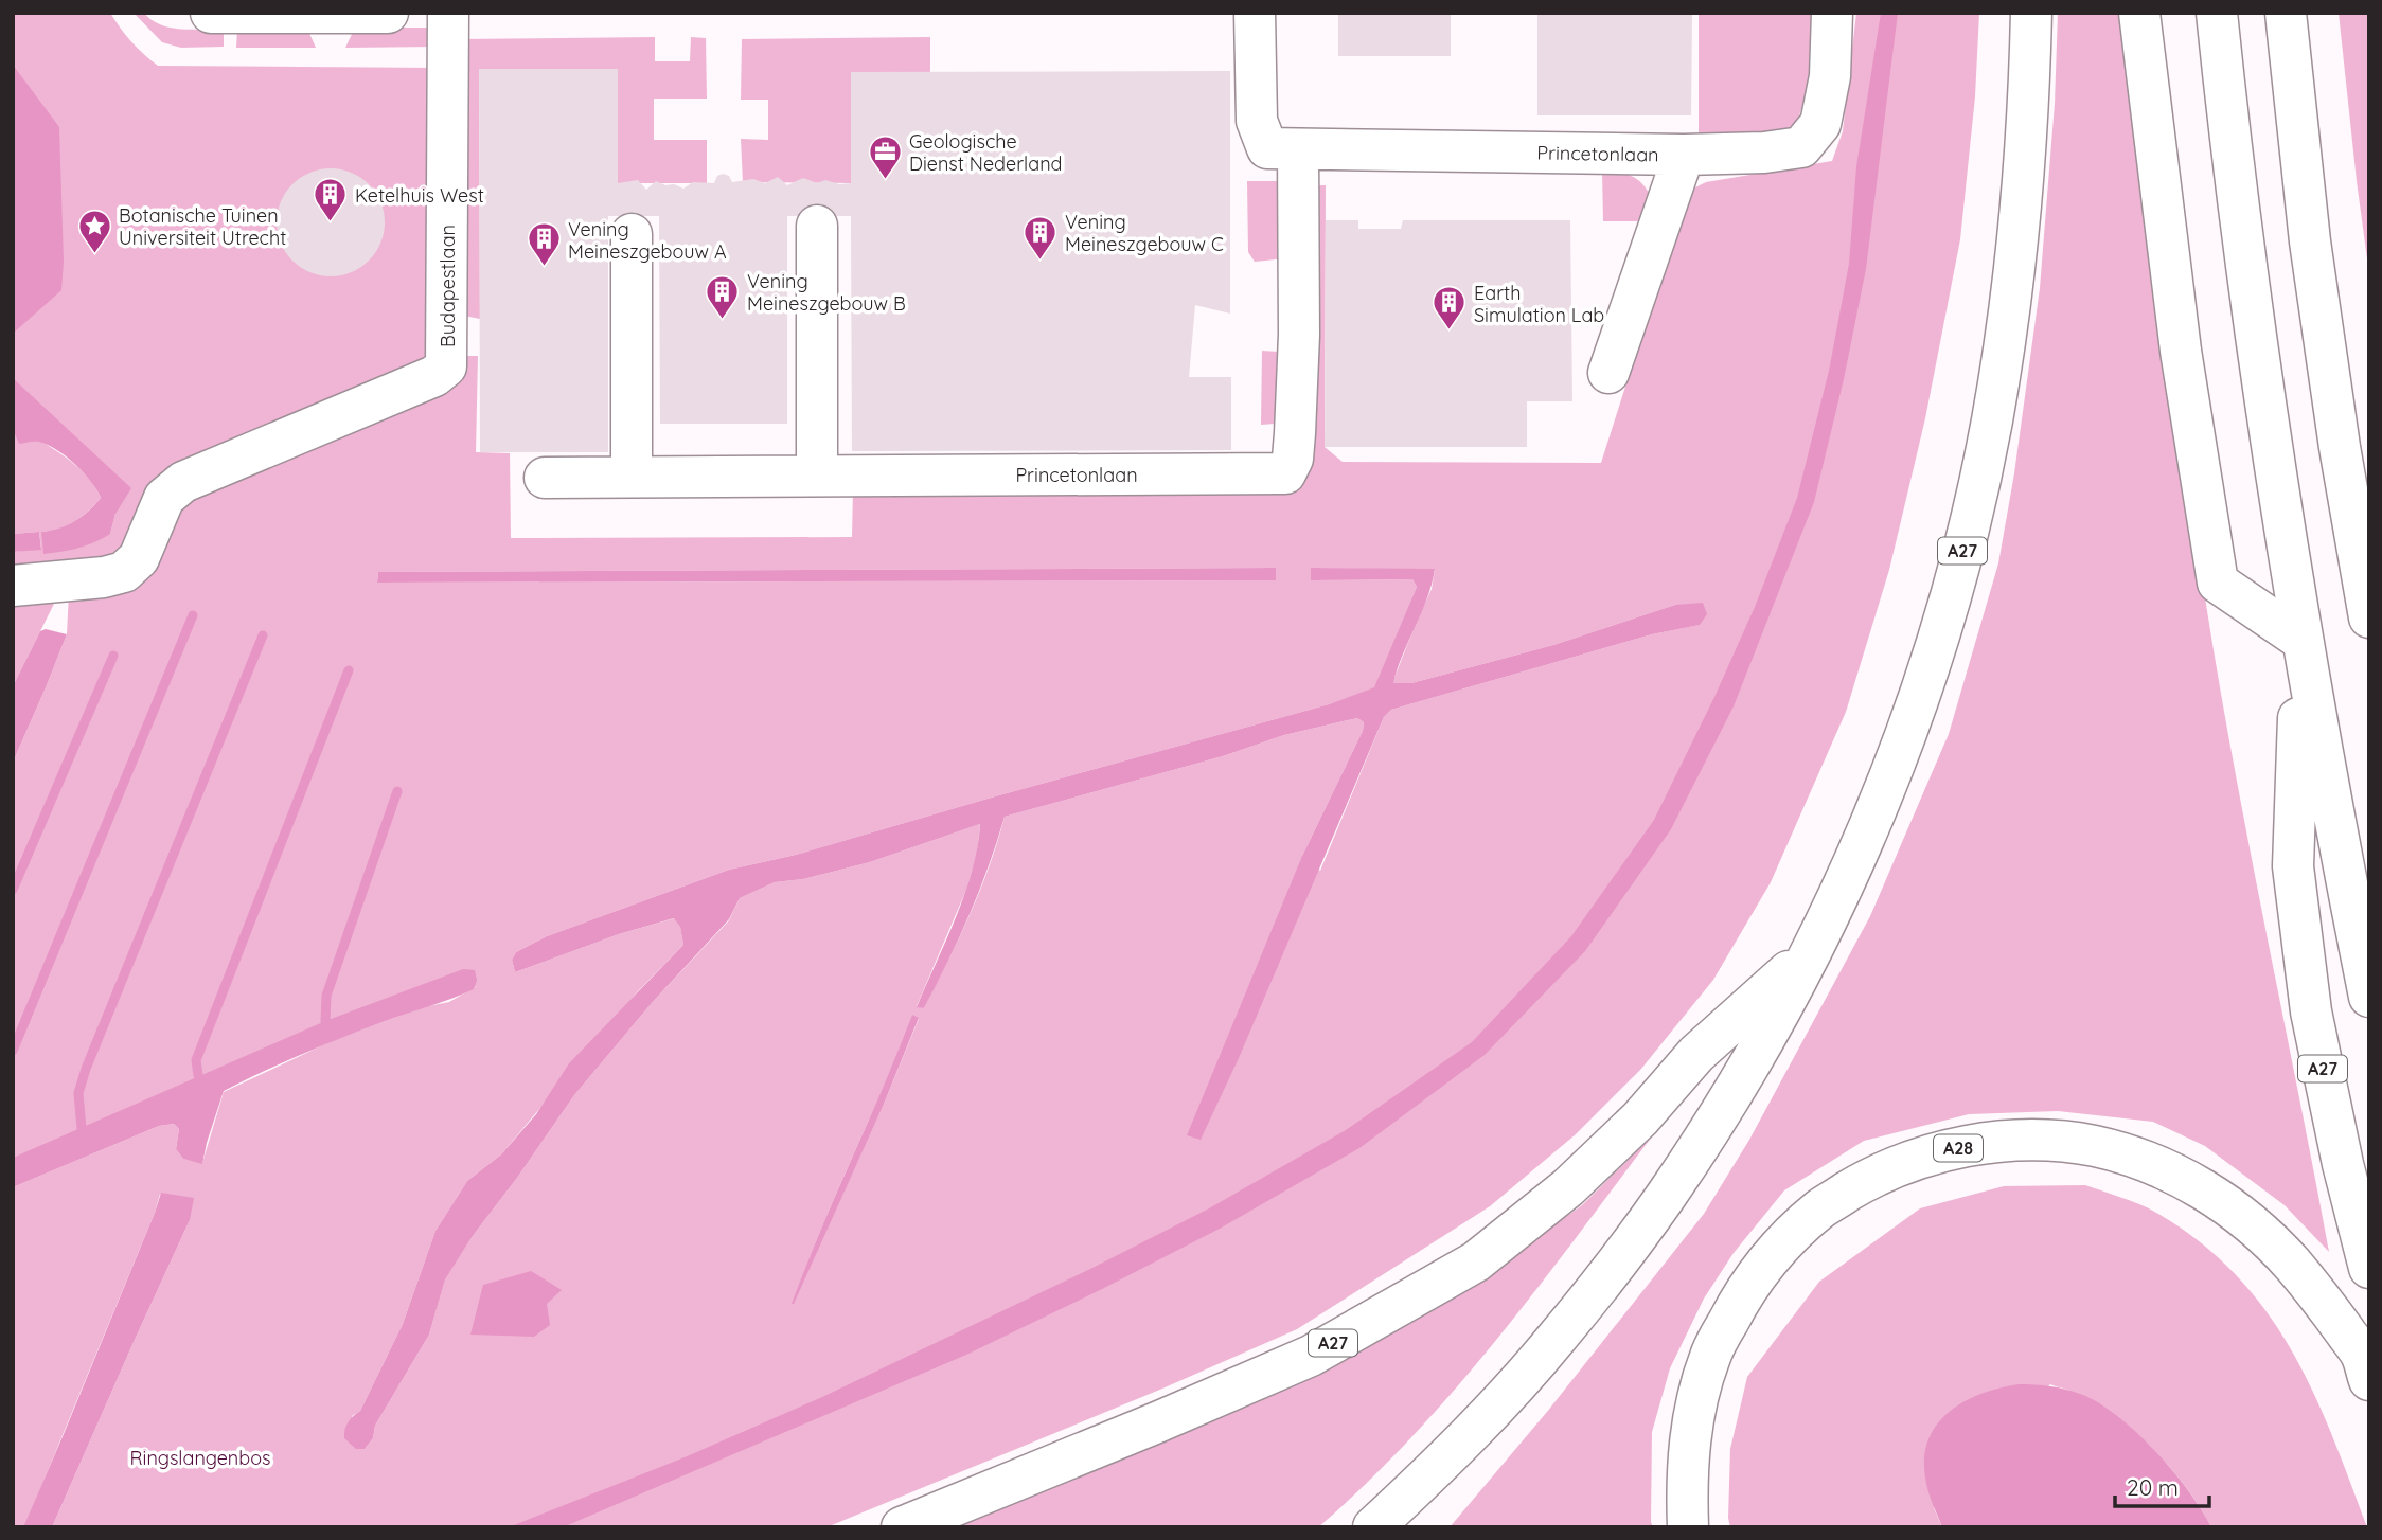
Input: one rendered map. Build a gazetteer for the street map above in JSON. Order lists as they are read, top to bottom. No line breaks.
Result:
{"streets":{"main road":["Princetonlaan","Budapestlaan","A27","A28"]},"parks":["Ringslangenbos"],"places":{"office":["Geologische Dienst Nederland"],"building":["Ketelhuis West","Vening Meineszgebouw C","Vening Meineszgebouw A","Vening Meineszgebouw B","Earth Simulation Lab"],"place":["Botanische Tuinen Universiteit Utrecht"]},"scale_bar":"20 m"}
